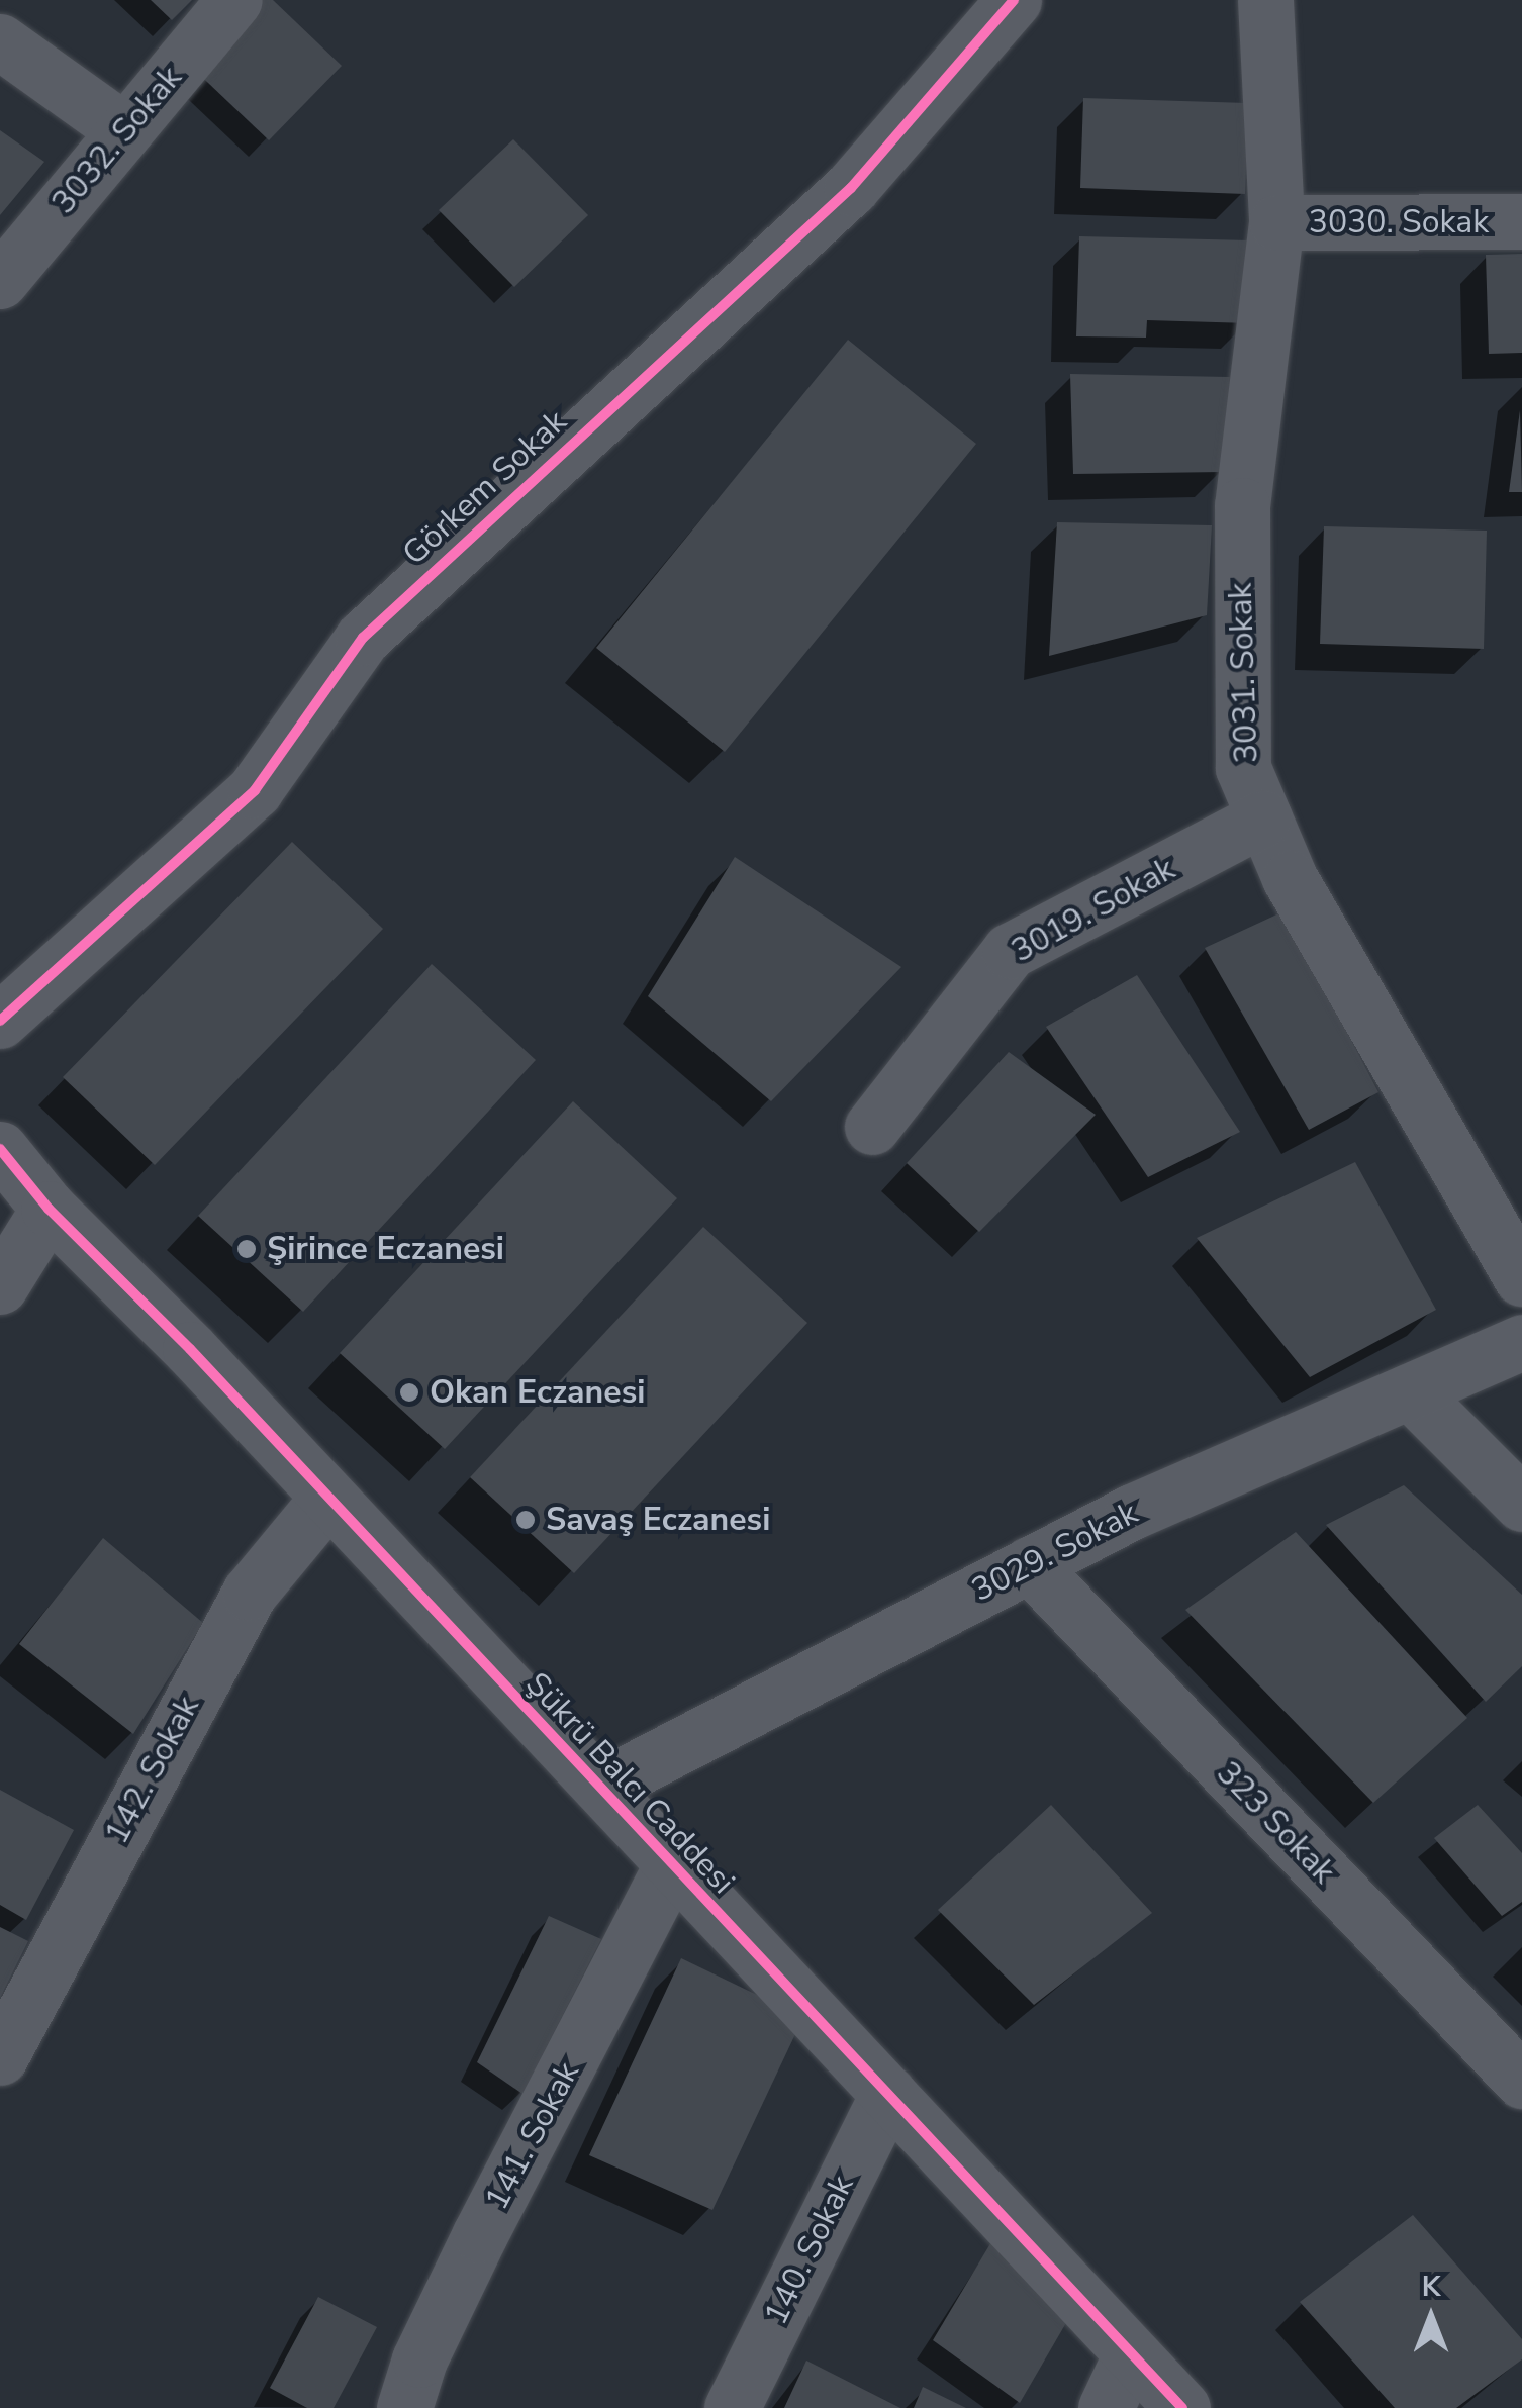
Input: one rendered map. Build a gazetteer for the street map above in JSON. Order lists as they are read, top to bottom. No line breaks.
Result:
{"streets":{"street":["3032. Sokak","3030. Sokak","Görkem Sokak","3031. Sokak","3019. Sokak","3029. Sokak","142. Sokak","Şükrü Balcı Caddesi","323 Sokak","141. Sokak","140. Sokak"]},"crossings":[["3030. Sokak","3031. Sokak"],["3031. Sokak","3019. Sokak"],["3029. Sokak","Şükrü Balcı Caddesi"],["3029. Sokak","323 Sokak"],["142. Sokak","Şükrü Balcı Caddesi"],["Şükrü Balcı Caddesi","141. Sokak"],["Şükrü Balcı Caddesi","140. Sokak"]],"places":["Şirince Eczanesi","Okan Eczanesi","Savaş Eczanesi"],"north":"top"}
